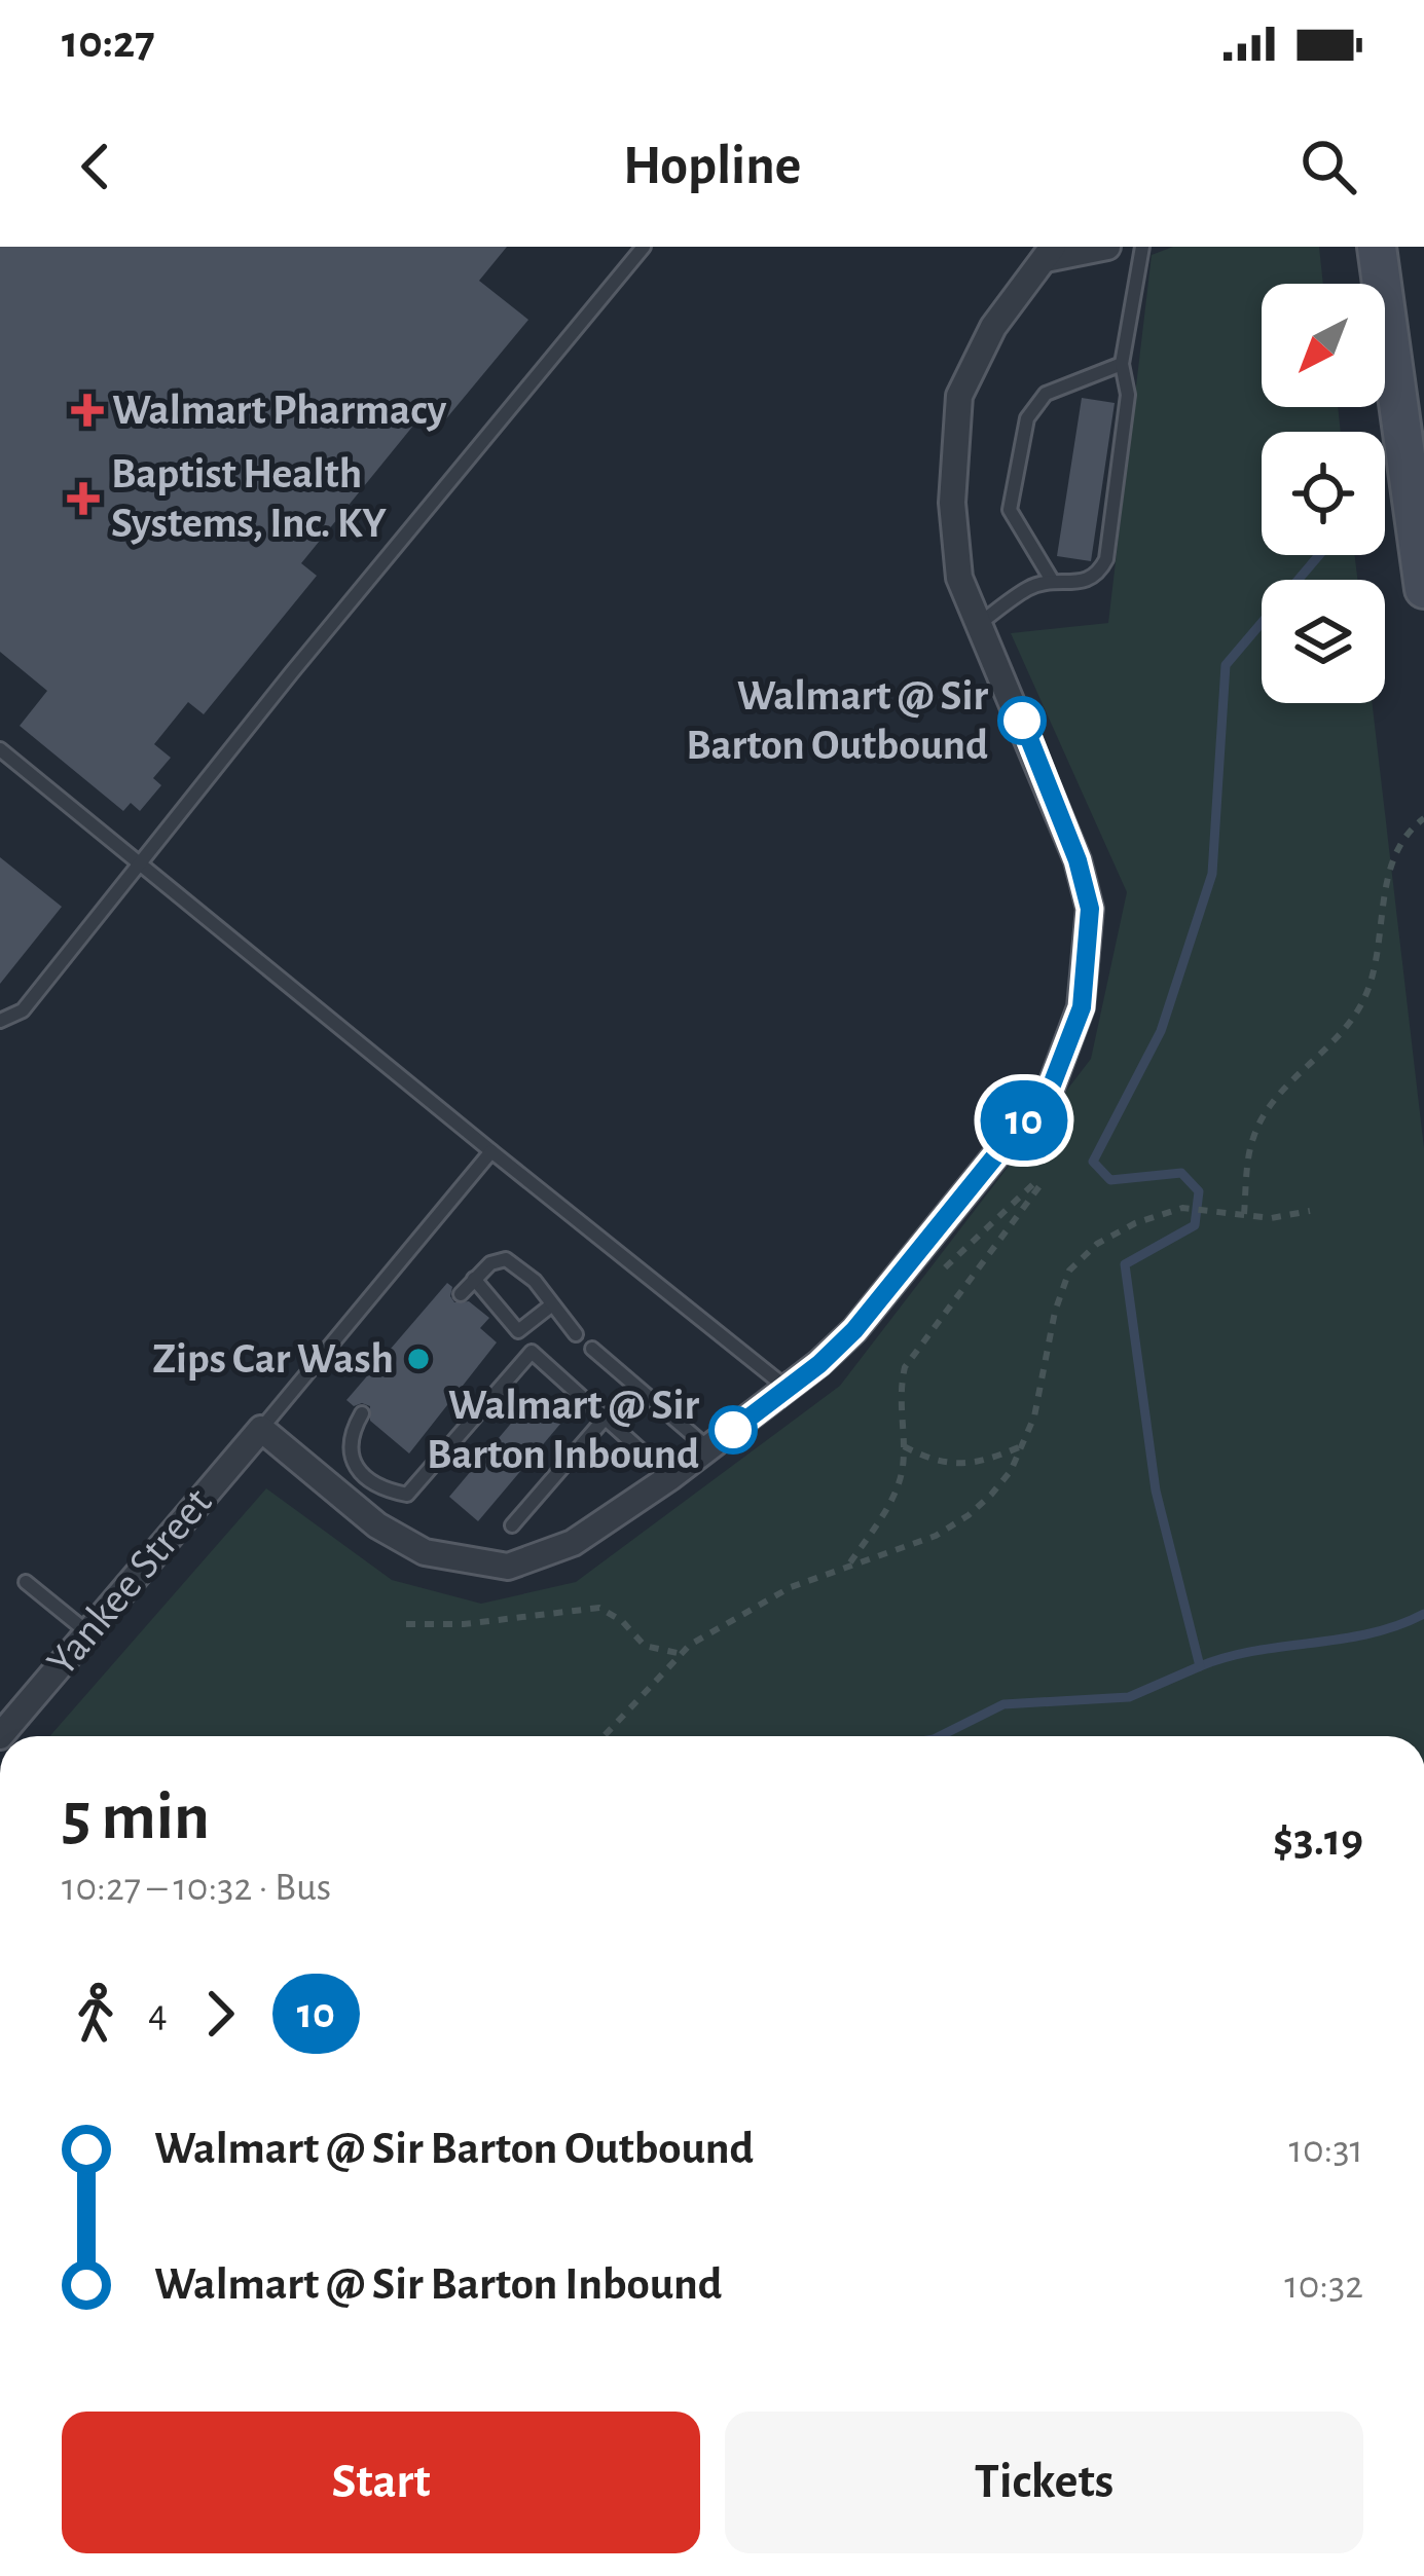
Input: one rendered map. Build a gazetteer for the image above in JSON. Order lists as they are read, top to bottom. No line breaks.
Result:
{"streets":{"street":["Yankee Street"]},"places":{"health":["Walmart Pharmacy","Baptist Health Systems, Inc. KY"],"other":["Walmart @ Sir Barton Outbound","Zips Car Wash","Walmart @ Sir Barton Inbound"]},"lines":["bus line 10"],"north":"bottom left","page":{"status":"10:27","header":"Hopline","on_map":"10","heading":["5 min","10:27 – 10:32 · Bus","$3.19"],"legs":["4","10"],"list":[{"name":"Walmart @ Sir Barton Outbound","value":"10:31"},{"name":"Walmart @ Sir Barton Inbound","value":"10:32"}],"buttons":["Start","Tickets"]}}
